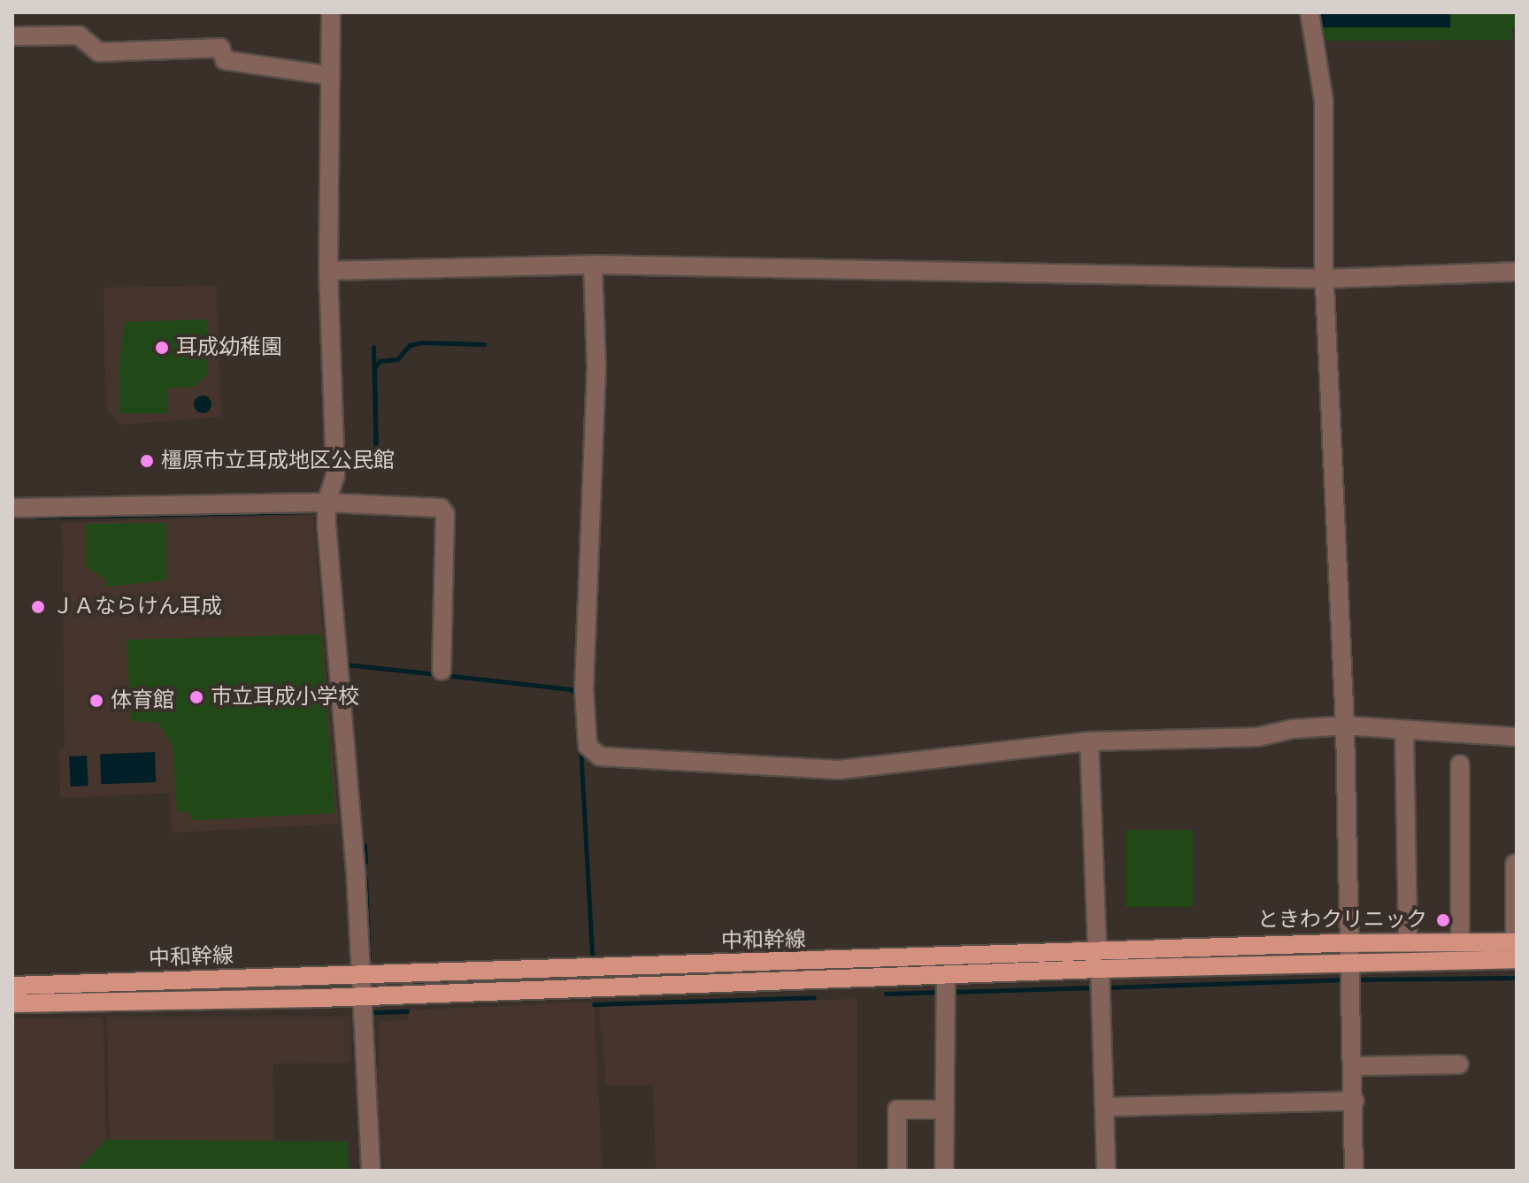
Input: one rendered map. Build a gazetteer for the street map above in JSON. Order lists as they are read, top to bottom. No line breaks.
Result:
{"streets":{"main road":["中和幹線"]},"places":["耳成幼稚園","橿原市立耳成地区公民館","ＪＡならけん耳成","市立耳成小学校","体育館","ときわクリニック"]}
